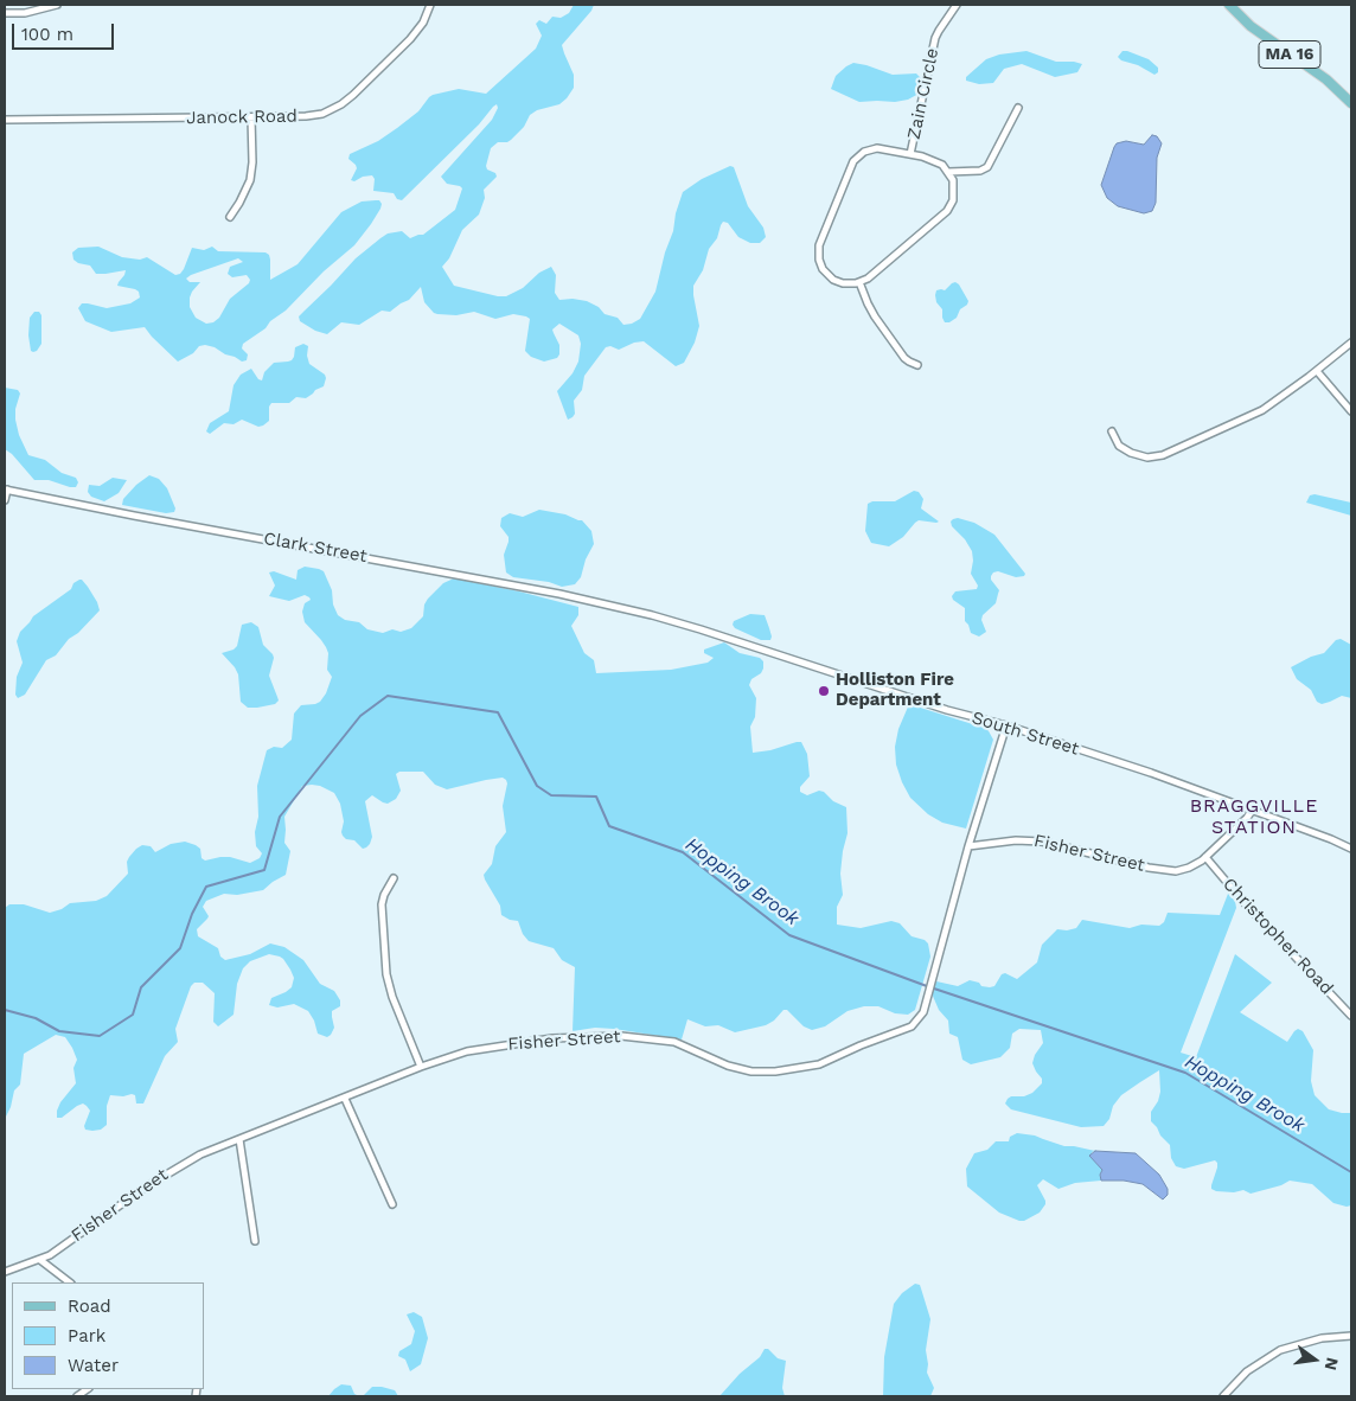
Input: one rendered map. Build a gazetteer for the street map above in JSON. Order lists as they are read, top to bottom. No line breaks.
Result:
{"streets":{"main road":["MA 16"],"street":["Zain Circle","Janock Road","Clark Street","South Street","Fisher Street","Christopher Road"]},"crossings":[["Clark Street","South Street"],["South Street","Fisher Street"],["Fisher Street","Christopher Road"]],"districts":["BRAGGVILLE STATION"],"water":["Hopping Brook"],"places":["Holliston Fire Department"],"legend":["Road","Park","Water"],"scale_bar":"100 m","north":"right"}
